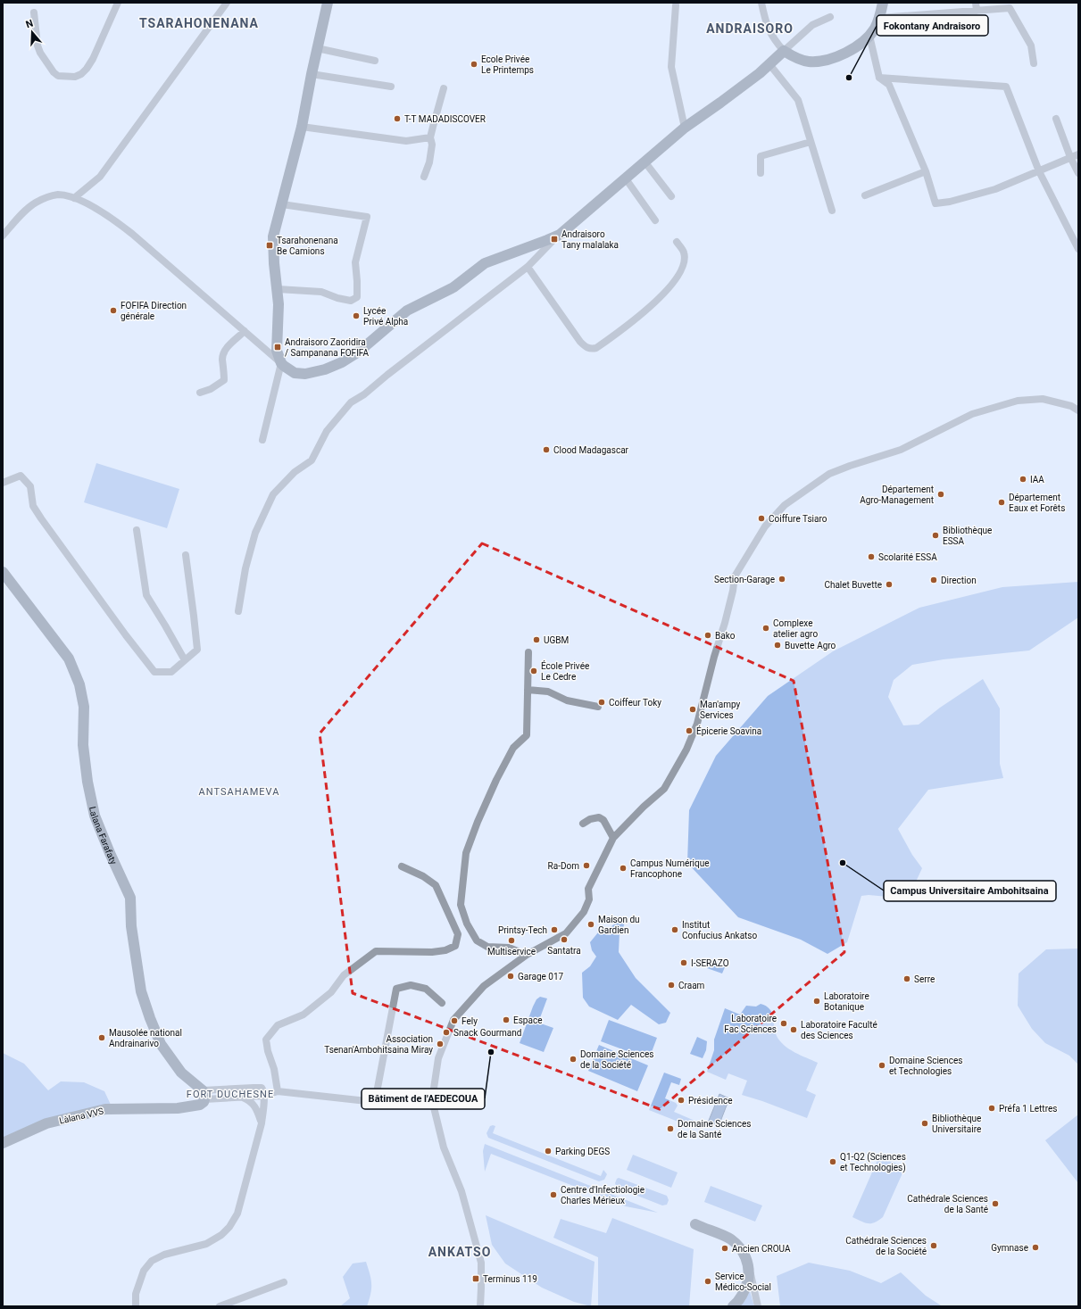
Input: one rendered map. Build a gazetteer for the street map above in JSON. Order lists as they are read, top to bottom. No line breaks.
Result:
{"streets":{"street":["Lalana Farafaty","Làlana VVS"]},"crossings":[["Lalana Farafaty","Làlana VVS"]],"districts":["TSARAHONENANA","ANDRAISORO","ANTSAHAMEVA","FORT DUCHESNE","ANKATSO"],"places":{"other":["Ecole Privée Le Printemps","Fokontany Andraisoro","T-T MADADISCOVER","FOFIFA Direction générale","Lycée Privé Alpha","Clood Madagascar","IAA","Département Agro-Management","Département Eaux et Forêts","Coiffure Tsiaro","Bibliothèque ESSA","Scolarité ESSA","Section-Garage","Direction","Chalet Buvette","Complexe atelier agro","Bako","UGBM","Buvette Agro","École Privée Le Cedre","Coiffeur Toky","Man'ampy Services","Épicerie Soavina","Campus Universitaire Ambohitsaina","Ra-Dom","Campus Numérique Francophone","Maison du Gardien","Printsy-Tech","Institut Confucius Ankatso","Santatra","Multiservice","I-SERAZO","Garage 017","Serre","Craam","Laboratoire Botanique","Espace","Fely","Laboratoire Fac Sciences","Laboratoire Faculté des Sciences","Snack Gourmand","Mausolée national Andrainarivo","Association Tsenan'Ambohitsaina Miray","Bâtiment de l'AEDECOUA","Domaine Sciences de la Société","Domaine Sciences et Technologies","Présidence","Préfa 1 Lettres","Bibliothèque Universitaire","Domaine Sciences de la Santé","Parking DEGS","Q1-Q2 (Sciences et Technologies)","Centre d'Infectiologie Charles Mérieux","Cathédrale Sciences de la Santé","Cathédrale Sciences de la Société","Gymnase","Ancien CROUA","Service Médico-Social"],"transit":["Andraisoro Tany malalaka","Tsarahonenana Be Camions","Andraisoro Zaoridira / Sampanana FOFIFA","Terminus 119"]},"north":"top"}
